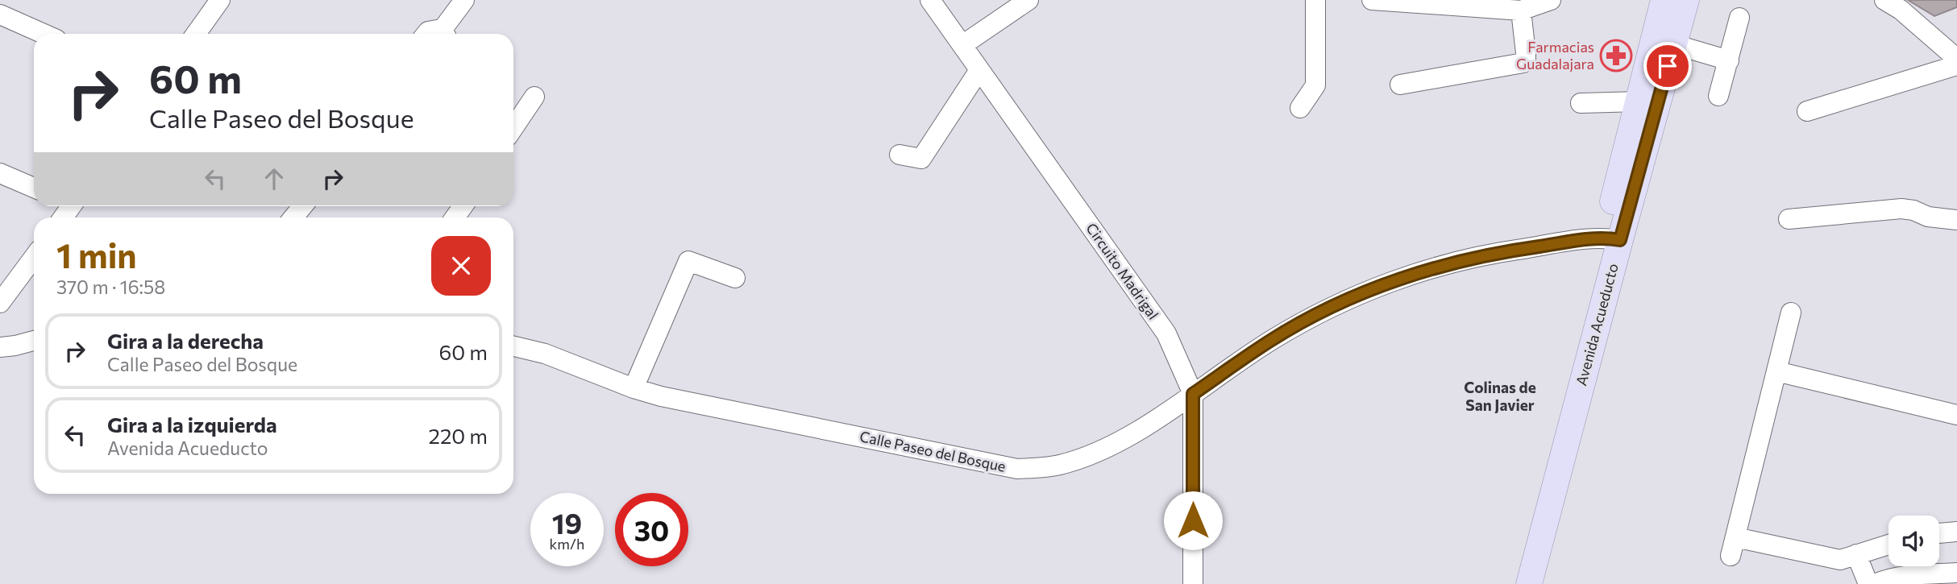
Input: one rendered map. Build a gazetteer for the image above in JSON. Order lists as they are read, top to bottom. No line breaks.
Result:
{"streets":{"main road":["Avenida Acueducto"],"street":["Circuito Madrigal","Calle Paseo del Bosque"]},"crossings":[["Circuito Madrigal","Calle Paseo del Bosque"],["Avenida Acueducto","Calle Paseo del Bosque"]],"districts":["Colinas de San Javier"],"places":{"pharmacy":["Farmacias Guadalajara"]},"page":{"turn":["60 m","Calle Paseo del Bosque"],"heading":["1 min","370 m · 16:58"],"list":[{"name":"Gira a la derecha","note":"Calle Paseo del Bosque","value":"60 m"},{"name":"Gira a la izquierda","note":"Avenida Acueducto","value":"220 m"}],"speed":"19 km/h","limit":"30"}}
